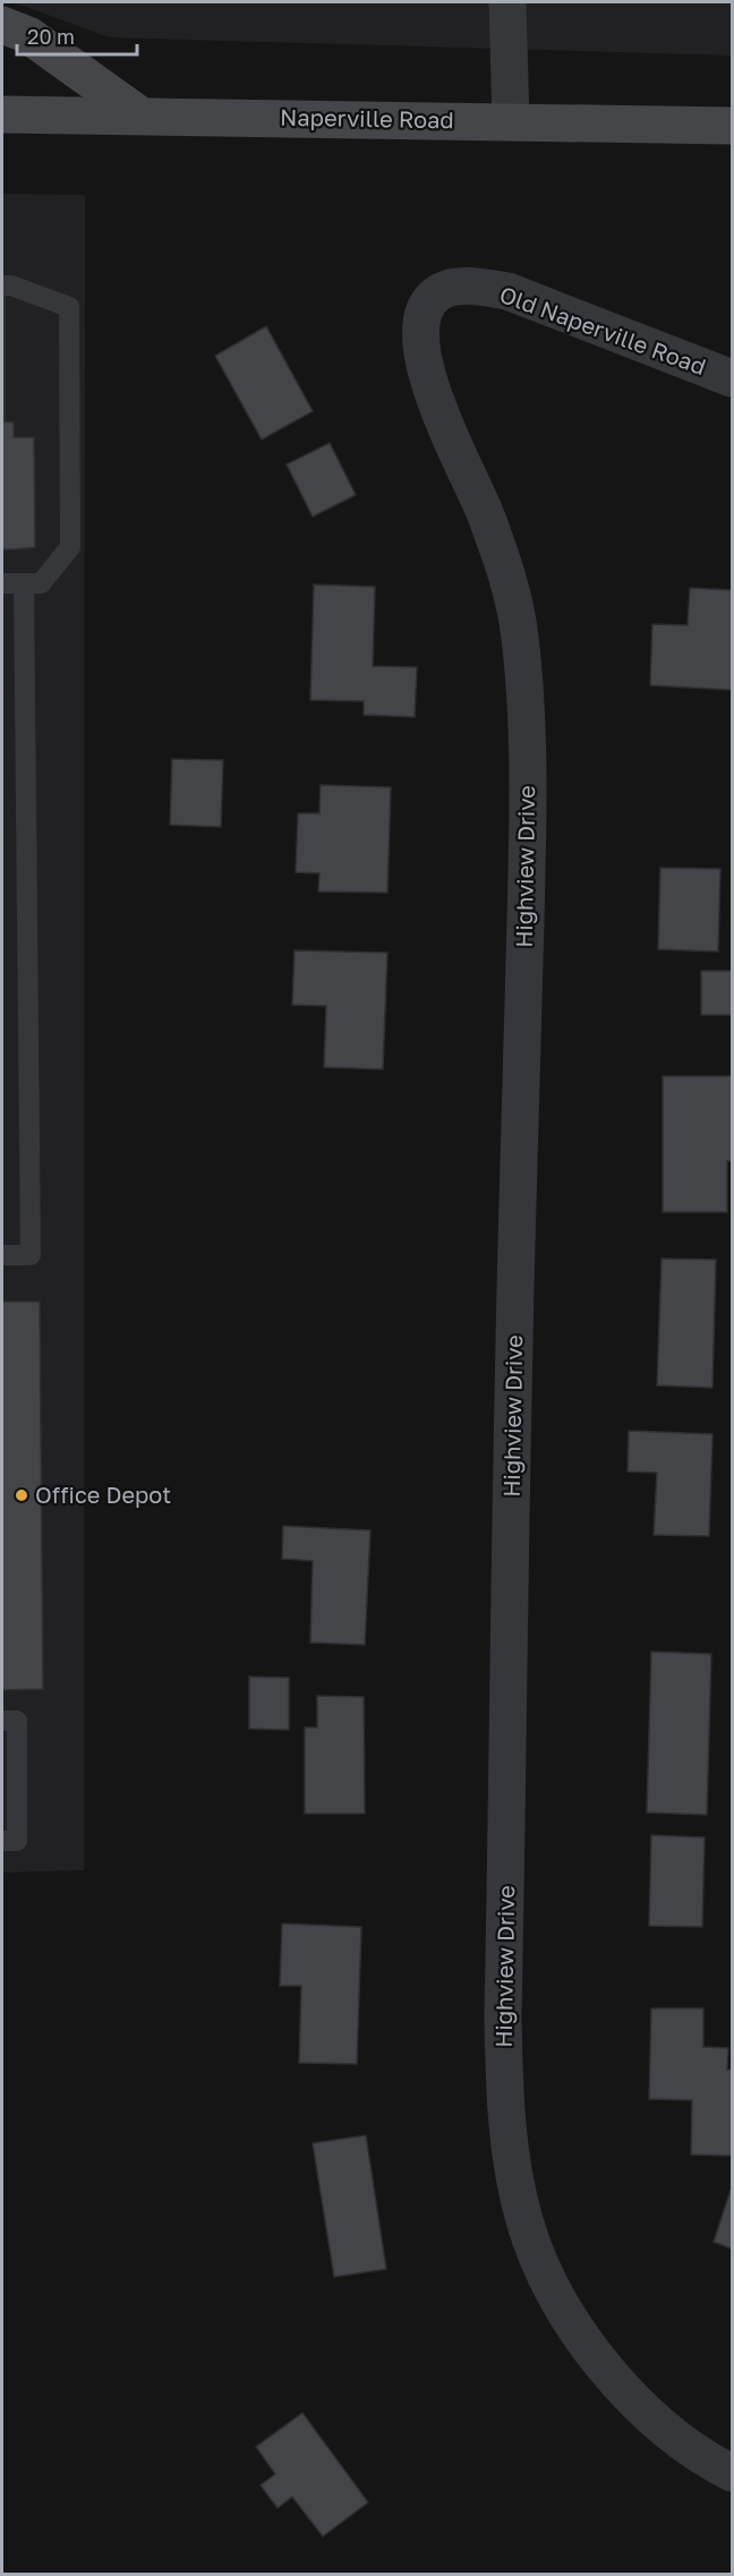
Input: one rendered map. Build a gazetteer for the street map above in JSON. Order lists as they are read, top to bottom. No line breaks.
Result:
{"streets":{"main road":["Naperville Road"],"street":["Old Naperville Road","Highview Drive"]},"crossings":[["Old Naperville Road","Highview Drive"]],"places":["Office Depot"],"scale_bar":"20 m"}
